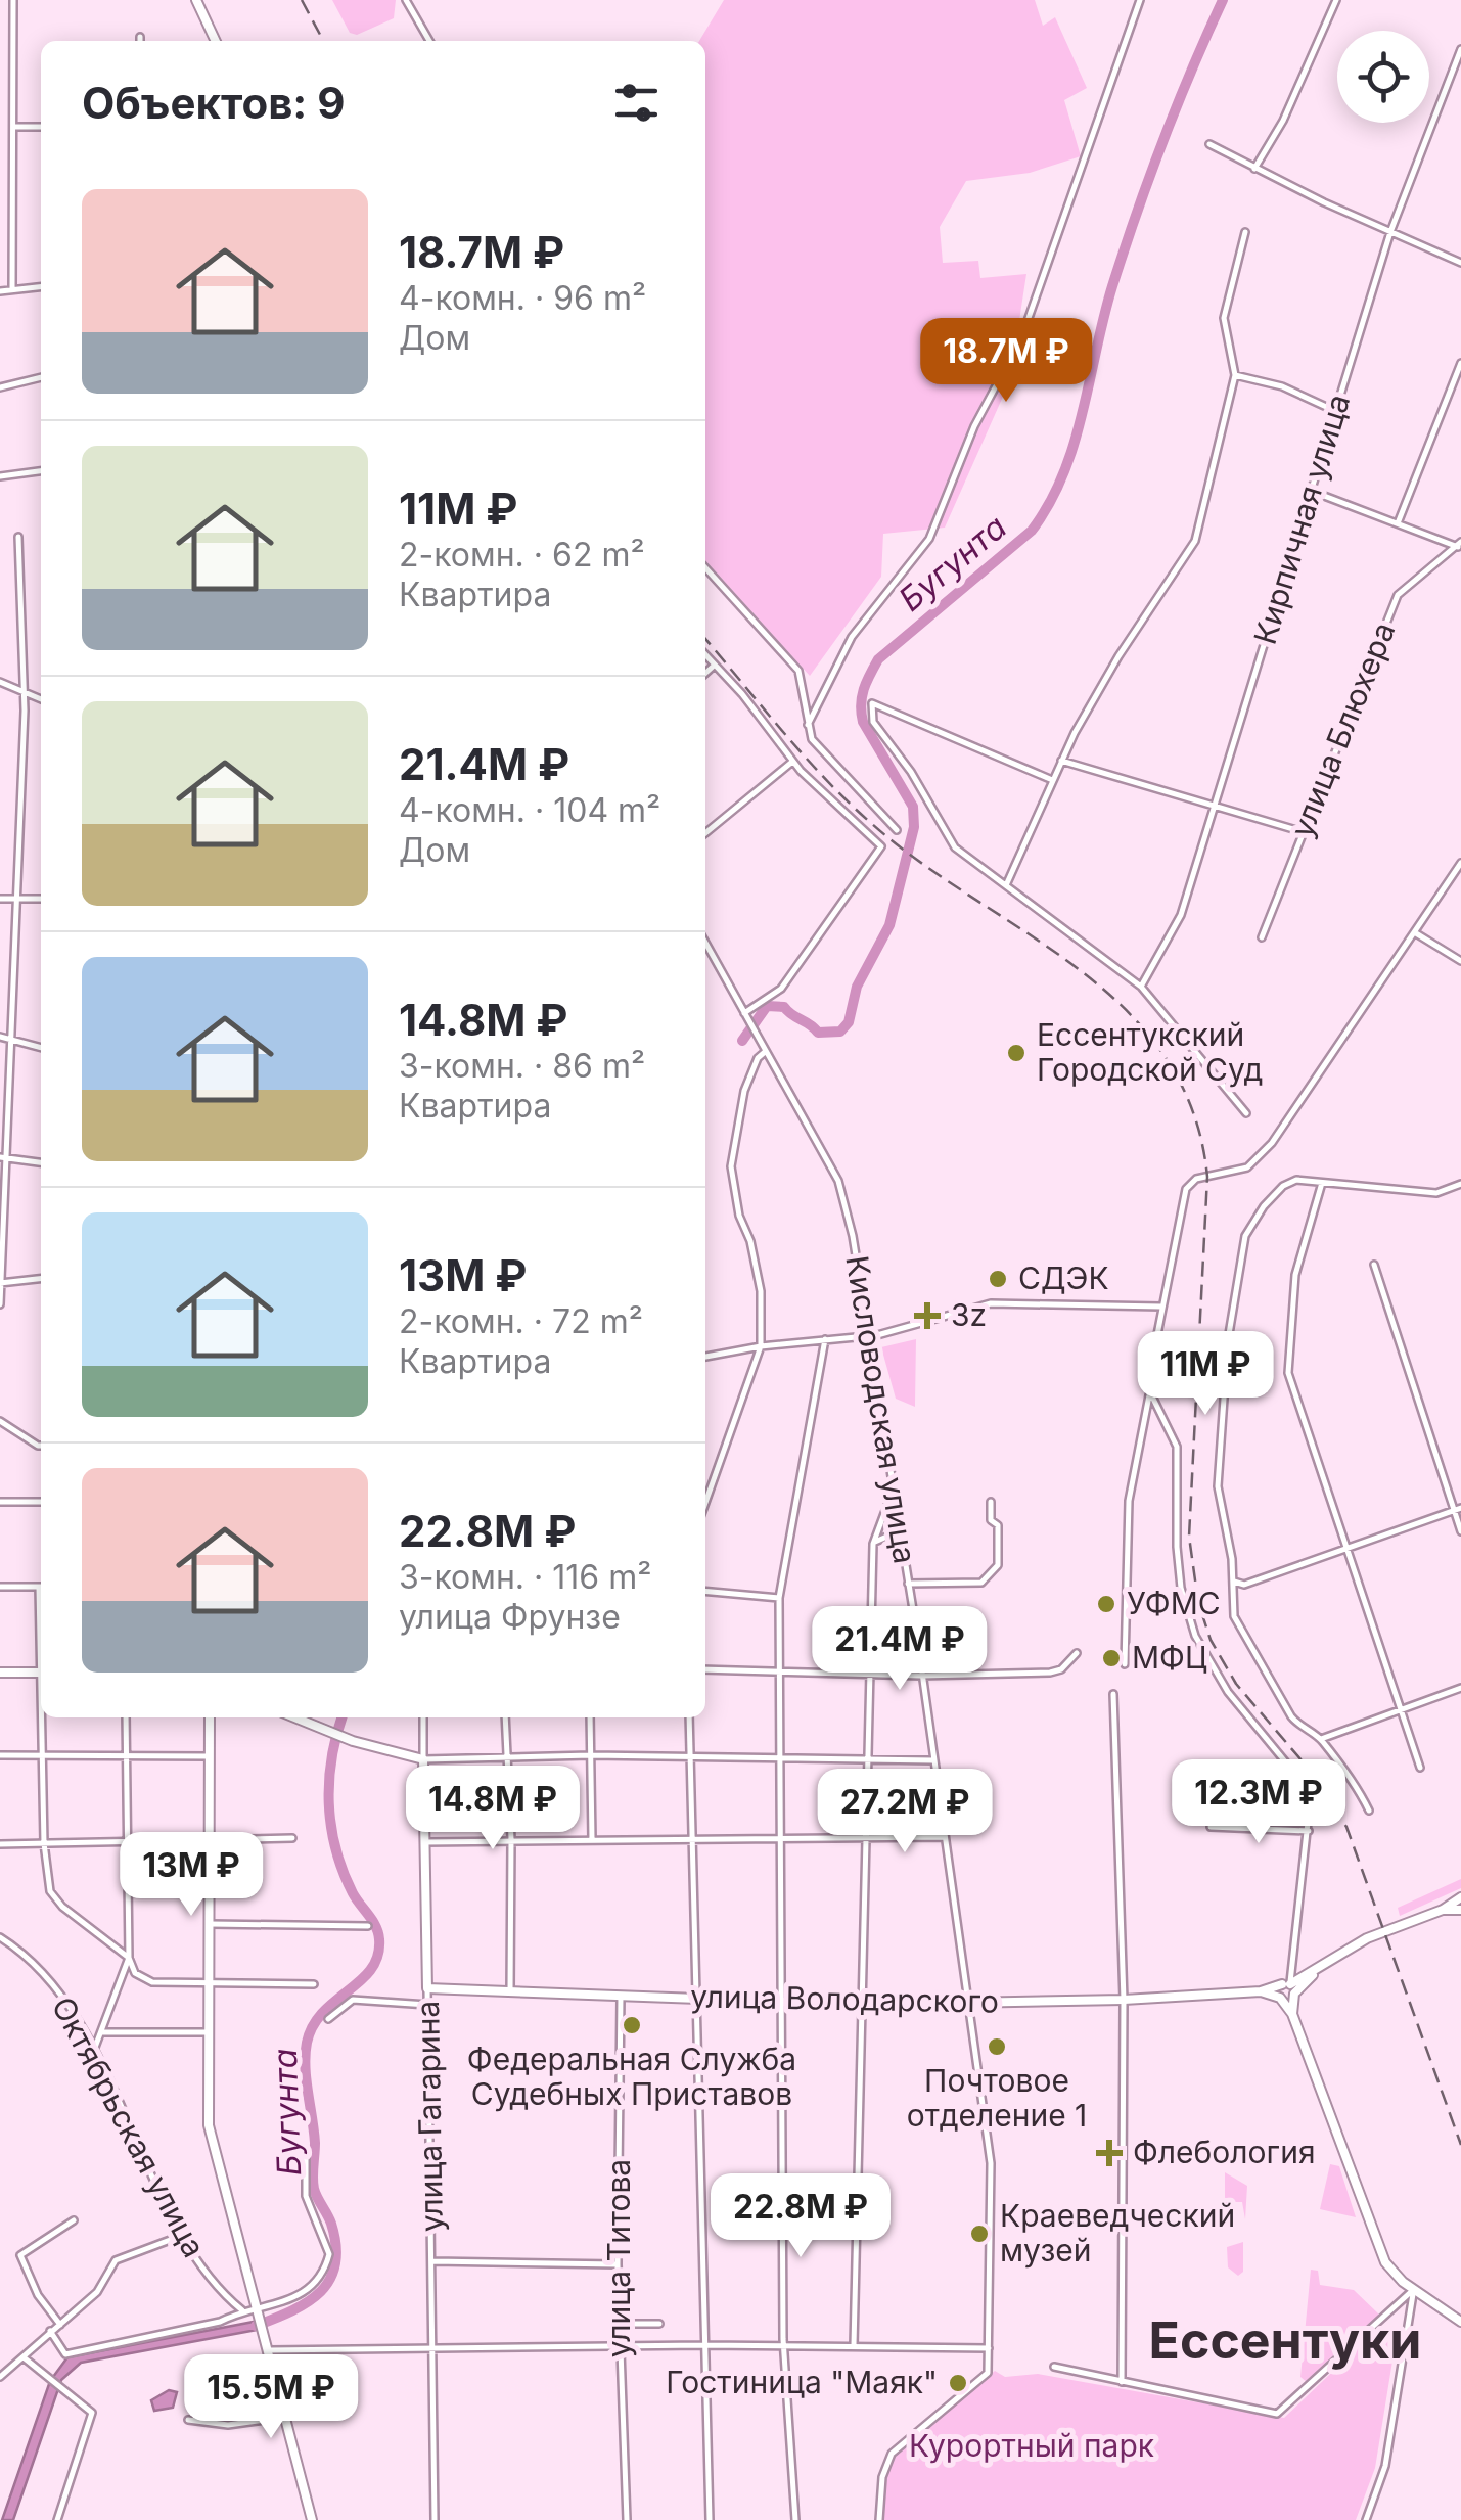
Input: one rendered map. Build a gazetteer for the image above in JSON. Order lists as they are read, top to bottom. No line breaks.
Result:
{"streets":{"main road":["улица Володарского","улица Гагарина","Октябрьская улица"],"street":["Кирпичная улица","улица Блюхера","Кисловодская улица","улица Титова"]},"crossings":[["Кисловодская улица","улица Володарского"],["улица Володарского","улица Гагарина"],["улица Володарского","улица Титова"]],"districts":["Ессентуки"],"water":["Бугунта"],"parks":["Курортный парк"],"places":{"other":["Ессентукский Городской Суд","СДЭК","УФМС","МФЦ","Федеральная Служба Судебных Приставов","Почтовое отделение 1","Краеведческий музей","Гостиница \"Маяк\""],"health":["3z","Флебология"]},"page":{"heading":"Объектов: 9","list":[{"name":"18.7M ₽","note":"4-комн. · 96 m² · Дом"},{"name":"11M ₽","note":"2-комн. · 62 m² · Квартира"},{"name":"21.4M ₽","note":"4-комн. · 104 m² · Дом"},{"name":"14.8M ₽","note":"3-комн. · 86 m² · Квартира"},{"name":"13M ₽","note":"2-комн. · 72 m² · Квартира"},{"name":"22.8M ₽","note":"3-комн. · 116 m² · улица Фрунзе"}],"price":["18.7M ₽","11M ₽","21.4M ₽","12.3M ₽","14.8M ₽","27.2M ₽","13M ₽","22.8M ₽","15.5M ₽"]}}
